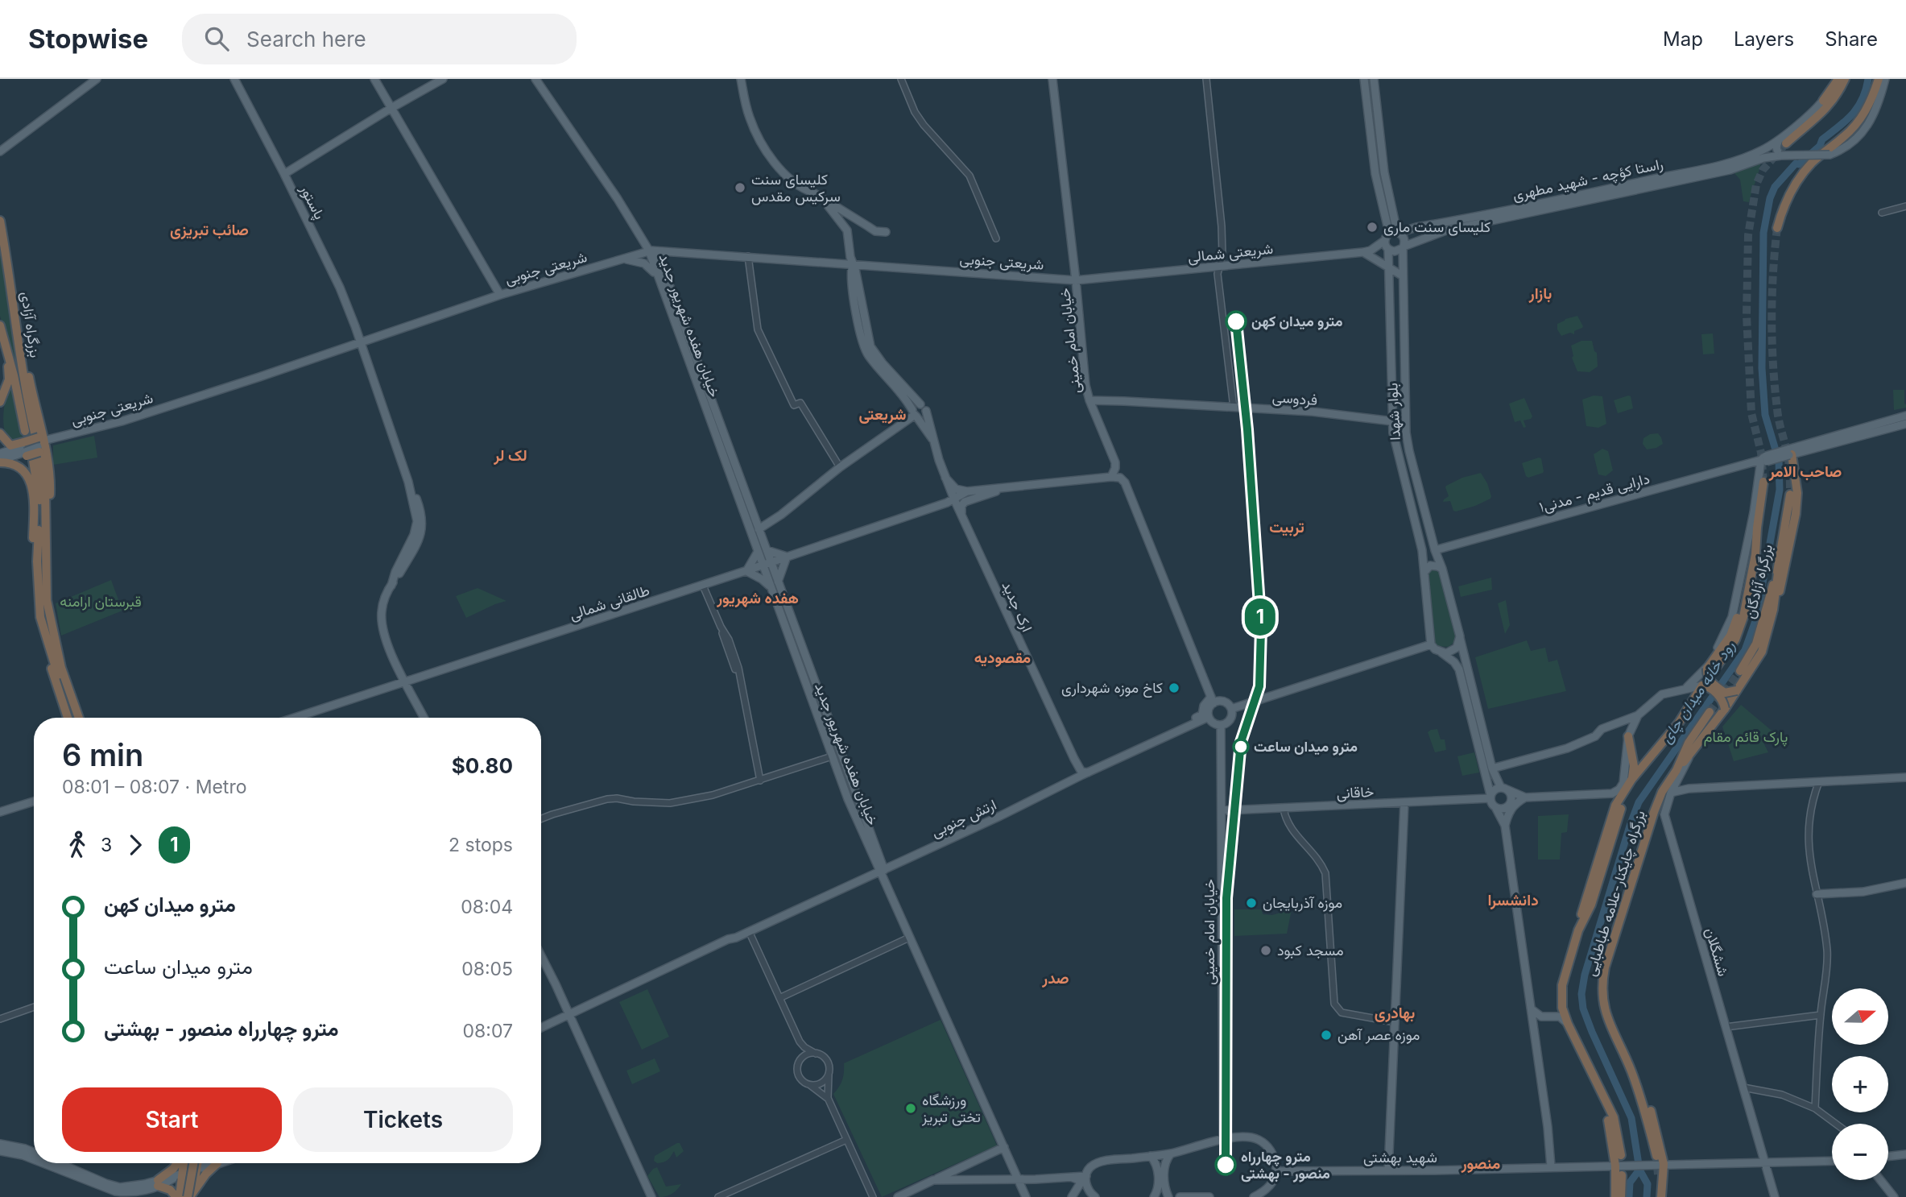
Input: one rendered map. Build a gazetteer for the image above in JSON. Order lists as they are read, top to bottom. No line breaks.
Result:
{"streets":{"highway":["بزرگراه آزادی","بزرگراه آزادگان","بزرگراه چایکنار-علامه طباطبایی"],"main road":["راستا کؤچه - شهید مطهری","پاستور","شریعتی شمالی","شریعتی جنوبی","خیابان هفده شهریور جدید","خیابان امام خمینی","فردوسی","بلوار شهدا","دارایی قدیم - مدنی۱","طالقانی شمالی","ارک جدید","خاقانی","ارتش جنوبی","ششگلان","شهید بهشتى"]},"crossings":[["راستا کؤچه - شهید مطهری","شریعتی شمالی"],["راستا کؤچه - شهید مطهری","بلوار شهدا"],["پاستور","شریعتی جنوبی"],["پاستور","طالقانی شمالی"],["شریعتی شمالی","شریعتی جنوبی"],["شریعتی شمالی","خیابان امام خمینی"],["شریعتی شمالی","بلوار شهدا"],["شریعتی جنوبی","بزرگراه آزادی"],["شریعتی جنوبی","خیابان هفده شهریور جدید"],["شریعتی جنوبی","خیابان امام خمینی"],["خیابان هفده شهریور جدید","طالقانی شمالی"],["خیابان هفده شهریور جدید","ارتش جنوبی"],["خیابان امام خمینی","فردوسی"],["خیابان امام خمینی","خاقانی"],["خیابان امام خمینی","ارتش جنوبی"],["فردوسی","بلوار شهدا"],["بلوار شهدا","دارایی قدیم - مدنی۱"],["بلوار شهدا","خاقانی"],["طالقانی شمالی","ارک جدید"],["ارک جدید","ارتش جنوبی"],["بزرگراه چایکنار-علامه طباطبایی","شهید بهشتى"]],"districts":["صائب تبریزی","بازار","شریعتی","لک لر","صاحب الامر","تربیت","هفده شهریور","مقصودیه","دانشسرا","صدر","بهادری","منصور"],"water":["رود خانه میدان چای"],"parks":["قبرستان ارامنه","پارک قائم مقام"],"places":["کلیسای سنت سرکیس مقدس","کلیسای سنت ماری","مترو میدان کهن","کاخ موزه شهرداری","مترو میدان ساعت","موزه آذربایجان","مسجد کبود","موزه عصر آهن","ورزشگاه تختی تبریز","مترو چهارراه منصور - بهشتی"],"lines":["metro line 1"],"north":"right","page":{"header":"Stopwise","search":"Search here","nav":["Map","Layers","Share"],"on_map":"1","heading":["6 min","08:01 – 08:07 · Metro","$0.80"],"legs":["3","1","2 stops"],"list":[{"name":"مترو میدان کهن","value":"08:04"},{"name":"مترو میدان ساعت","value":"08:05"},{"name":"مترو چهارراه منصور - بهشتی","value":"08:07"}],"map_buttons":["+","−"],"buttons":["Start","Tickets"]}}
